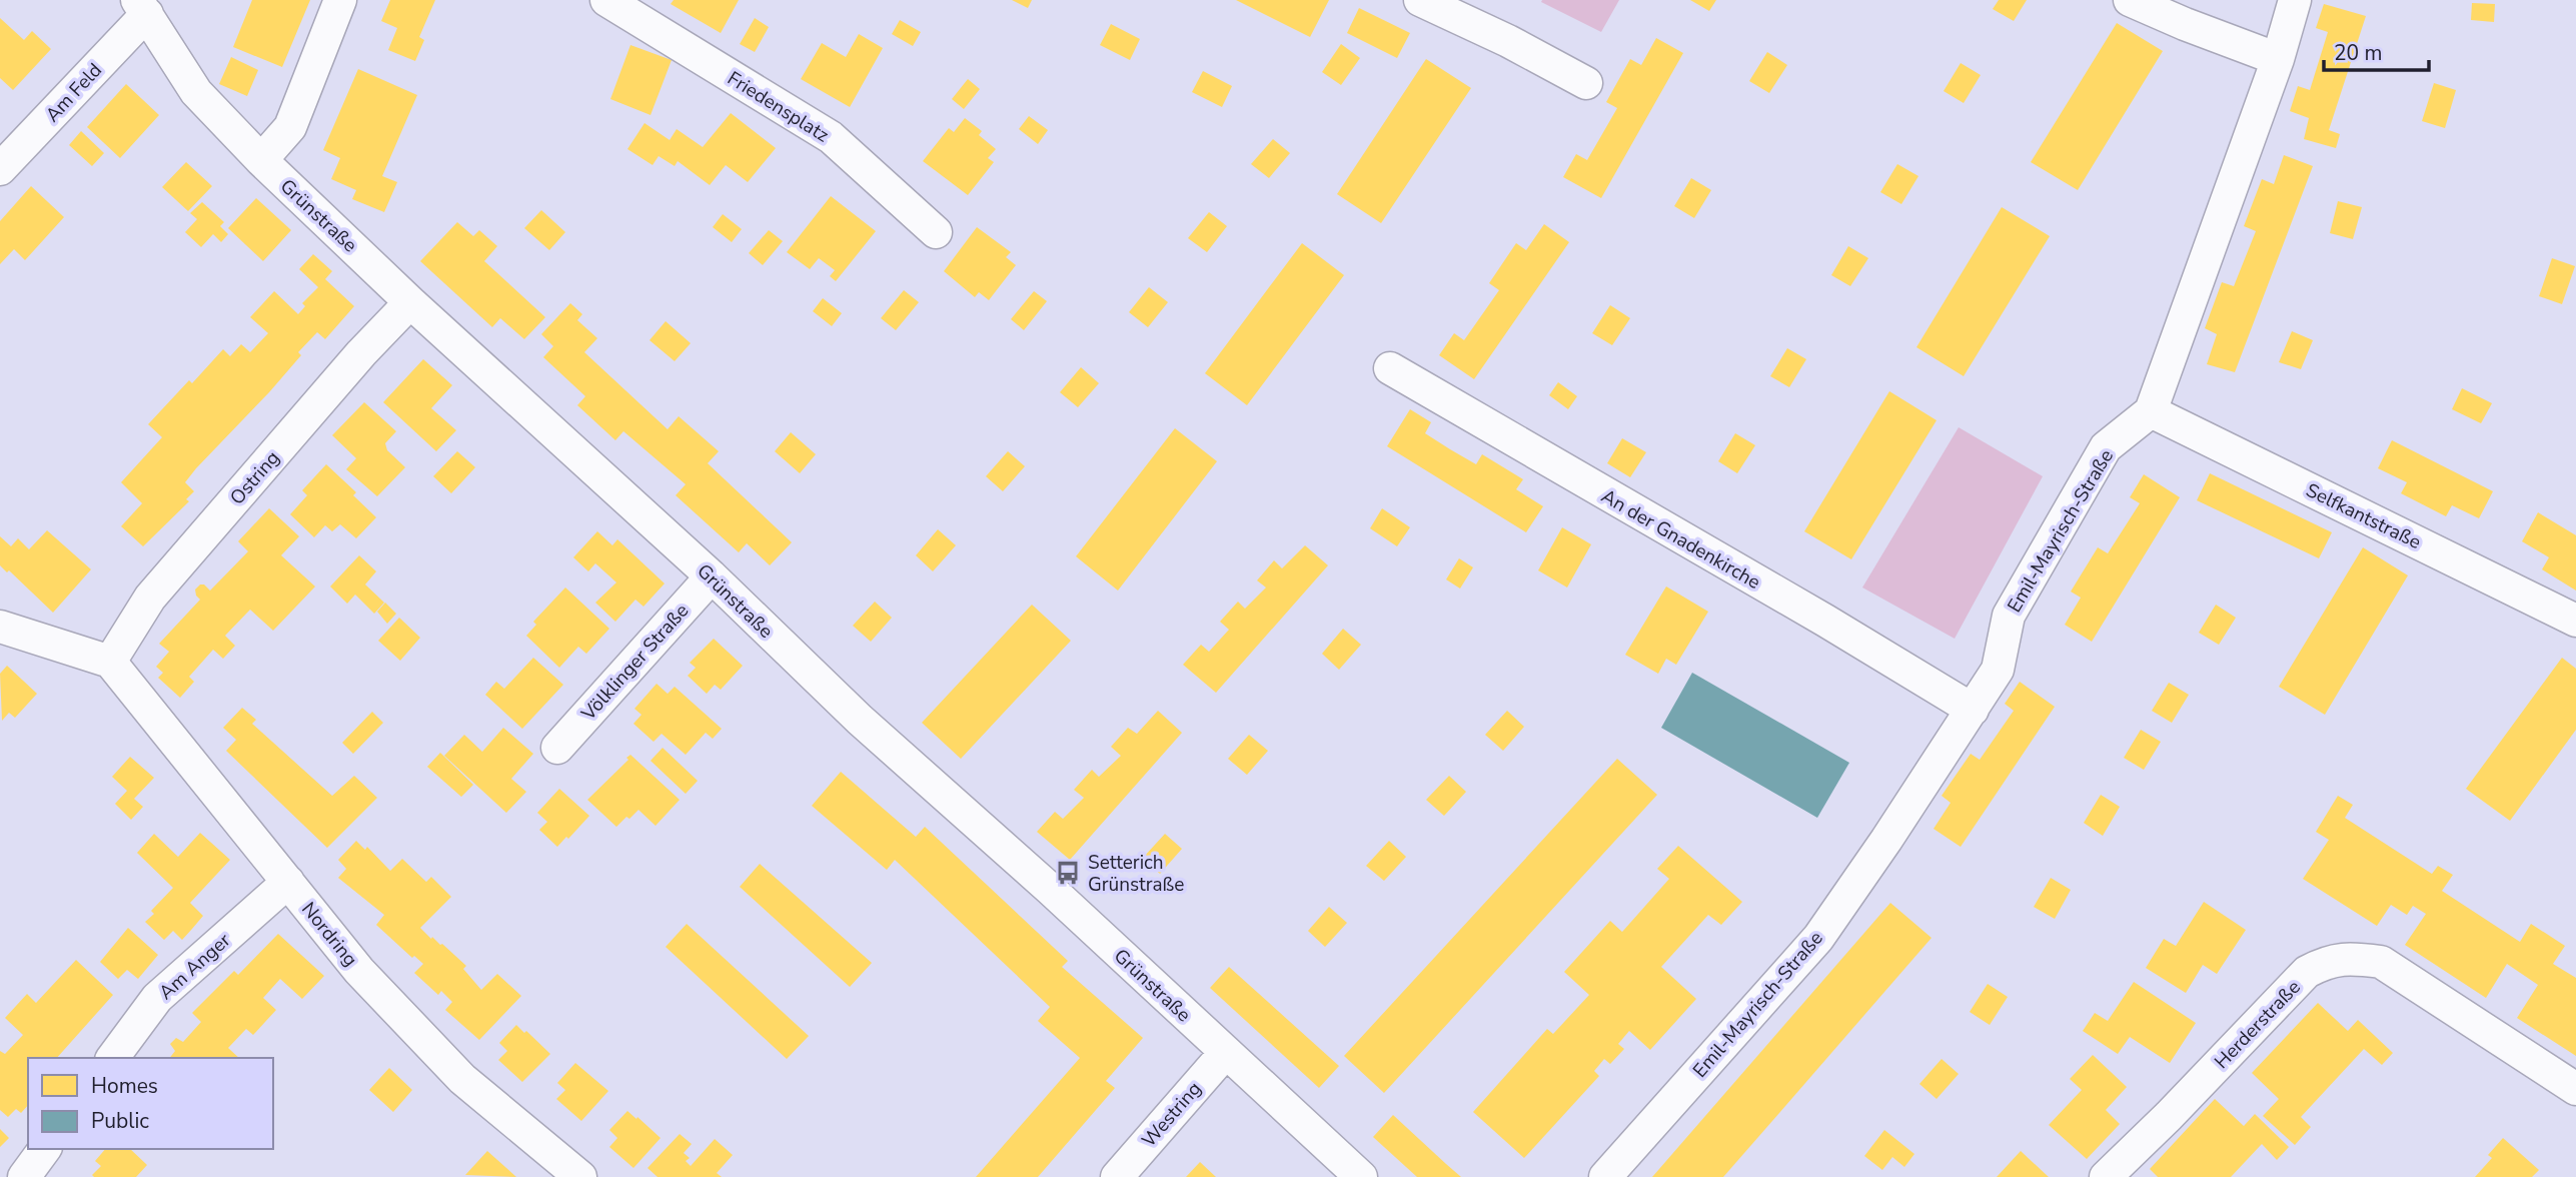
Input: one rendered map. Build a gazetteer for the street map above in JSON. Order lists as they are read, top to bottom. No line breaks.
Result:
{"streets":{"street":["Am Feld","Friedensplatz","Grünstraße","Ostring","Selfkantstraße","Emil-Mayrisch-Straße","An der Gnadenkirche","Völklinger Straße","Nordring","Am Anger","Herderstraße","Westring"]},"crossings":[["Am Feld","Grünstraße"],["Grünstraße","Ostring"],["Grünstraße","Völklinger Straße"],["Grünstraße","Westring"],["Ostring","Nordring"],["Selfkantstraße","Emil-Mayrisch-Straße"],["Emil-Mayrisch-Straße","An der Gnadenkirche"],["Nordring","Am Anger"]],"places":{"bus stop":["Setterich Grünstraße"]},"legend":["Homes","Public"],"scale_bar":"20 m"}
